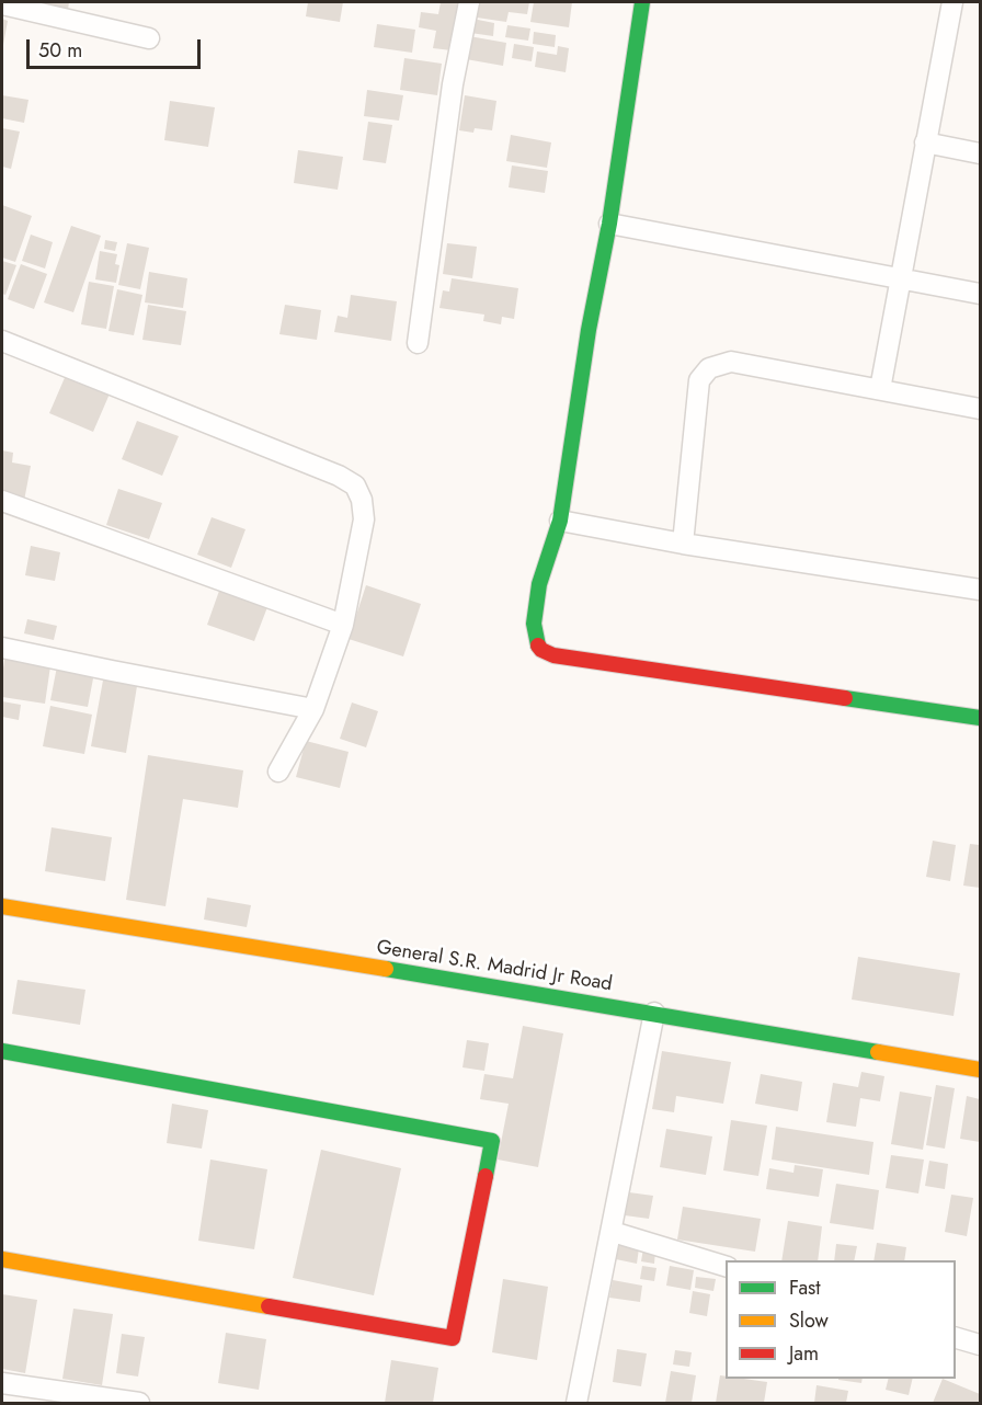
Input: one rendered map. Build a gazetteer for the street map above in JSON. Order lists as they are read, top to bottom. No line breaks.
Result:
{"streets":{"street":["General S.R. Madrid Jr Road"]},"legend":["Fast","Slow","Jam"],"scale_bar":"50 m"}
